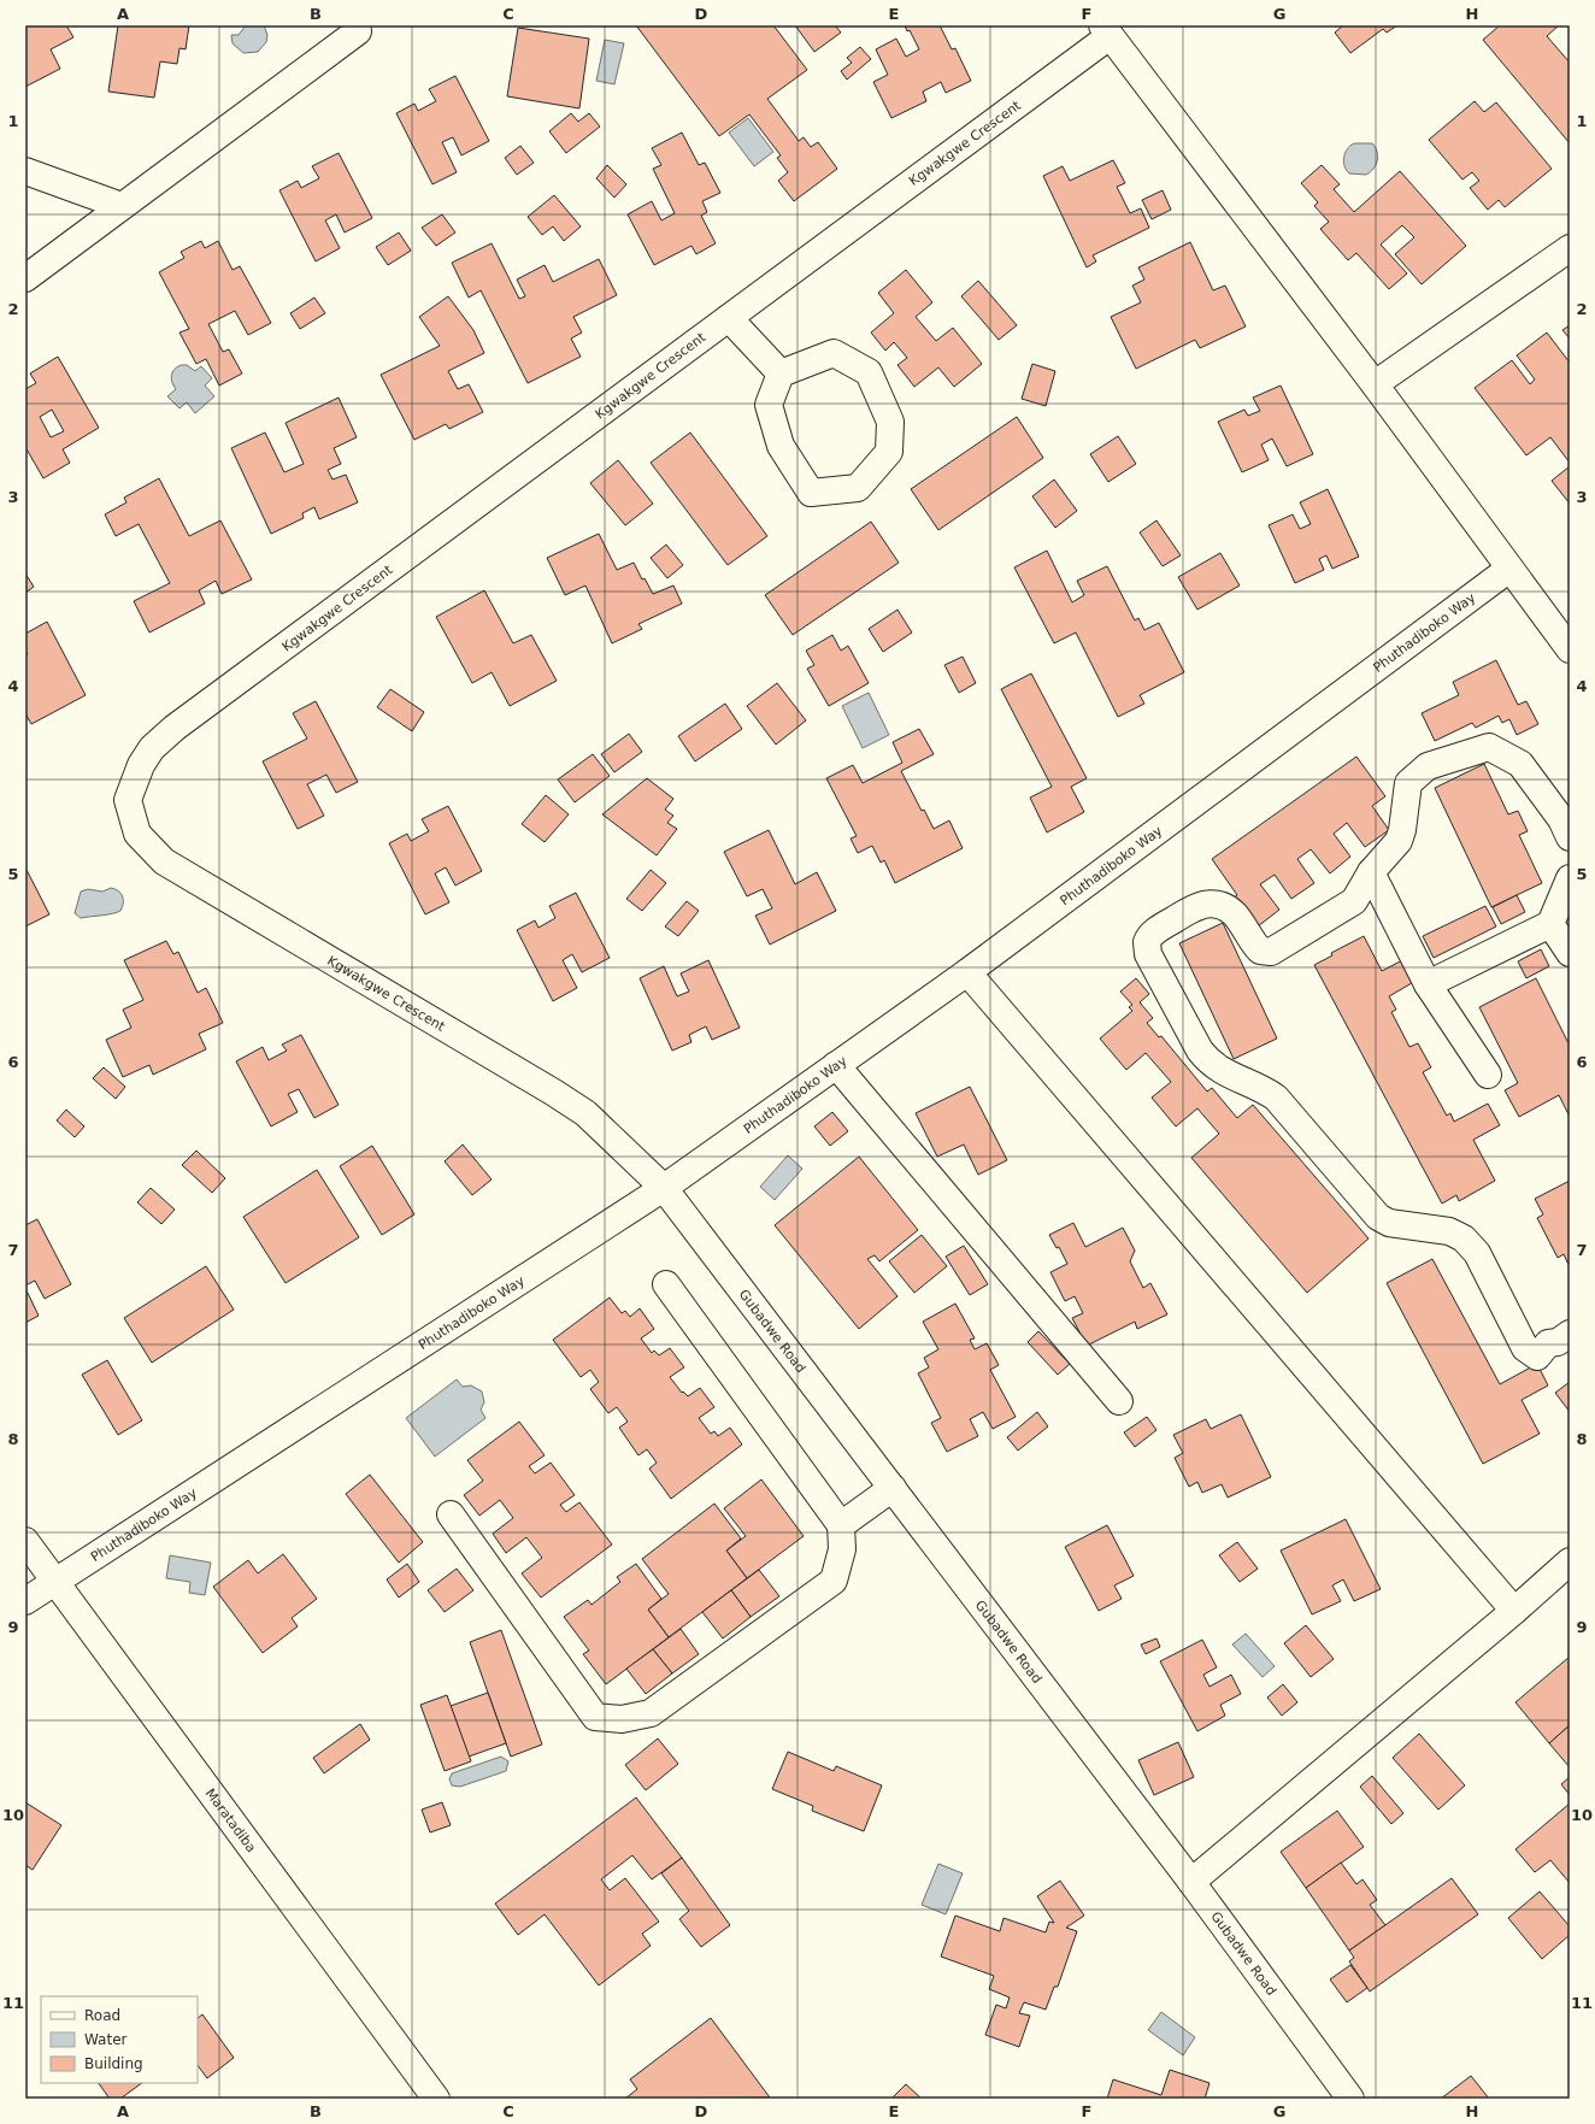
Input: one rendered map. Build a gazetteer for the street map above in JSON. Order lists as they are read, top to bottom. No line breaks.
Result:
{"streets":{"street":["Kgwakgwe Crescent","Phuthadiboko Way","Gubadwe Road","Maratadiba"]},"crossings":[["Kgwakgwe Crescent","Phuthadiboko Way"],["Kgwakgwe Crescent","Gubadwe Road"],["Phuthadiboko Way","Gubadwe Road"],["Phuthadiboko Way","Maratadiba"]],"legend":["Road","Water","Building"],"grid":{"columns":["A","B","C","D","E","F","G","H"],"rows":["1","2","3","4","5","6","7","8","9","10","11"]}}
